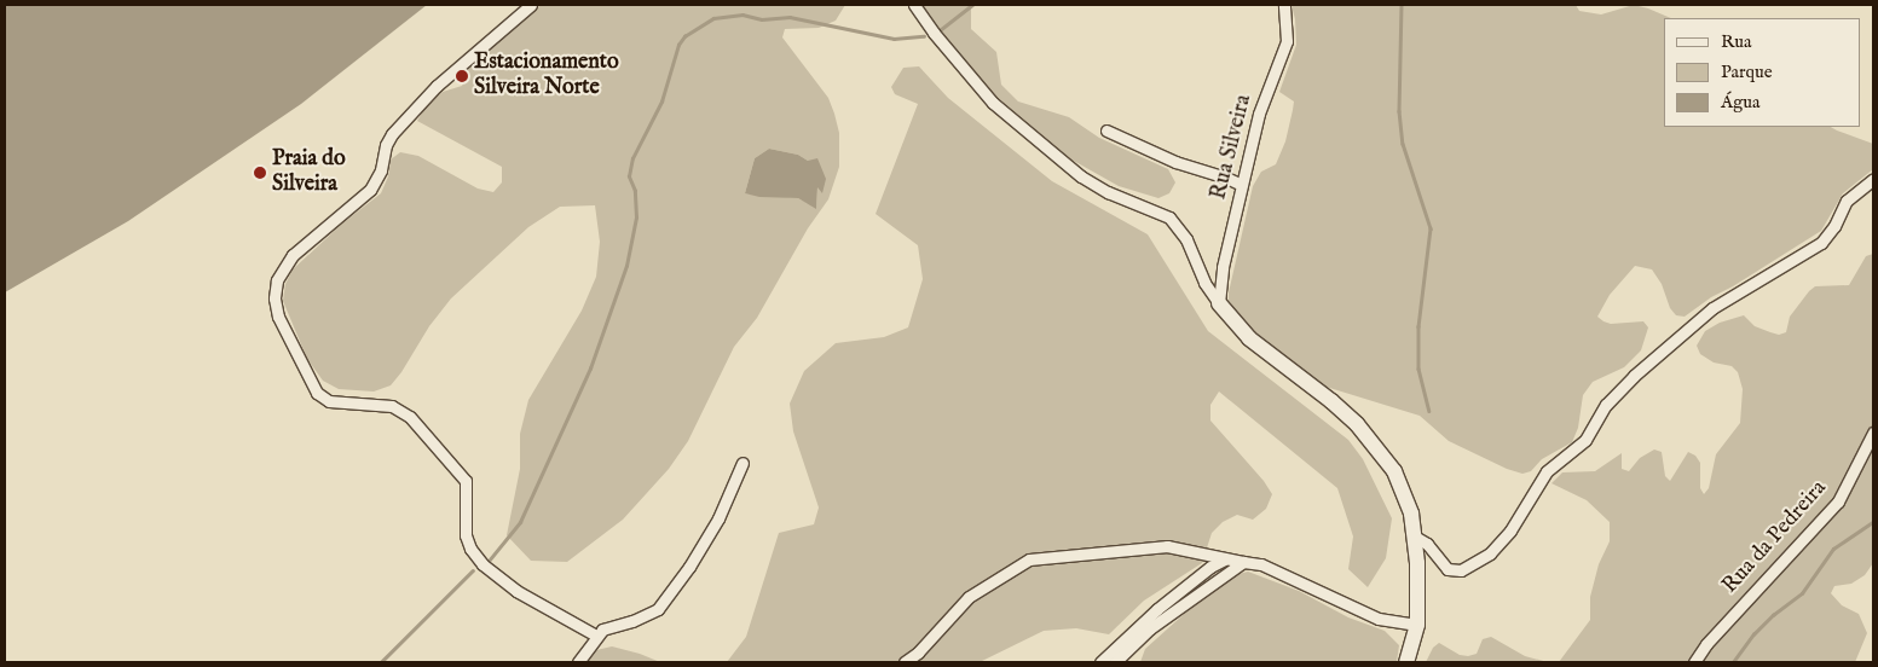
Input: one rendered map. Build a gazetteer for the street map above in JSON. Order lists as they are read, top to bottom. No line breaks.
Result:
{"streets":{"street":["Rua Silveira","Rua da Pedreira"]},"places":["Estacionamento Silveira Norte","Praia do Silveira"],"legend":["Rua","Parque","Água"]}
